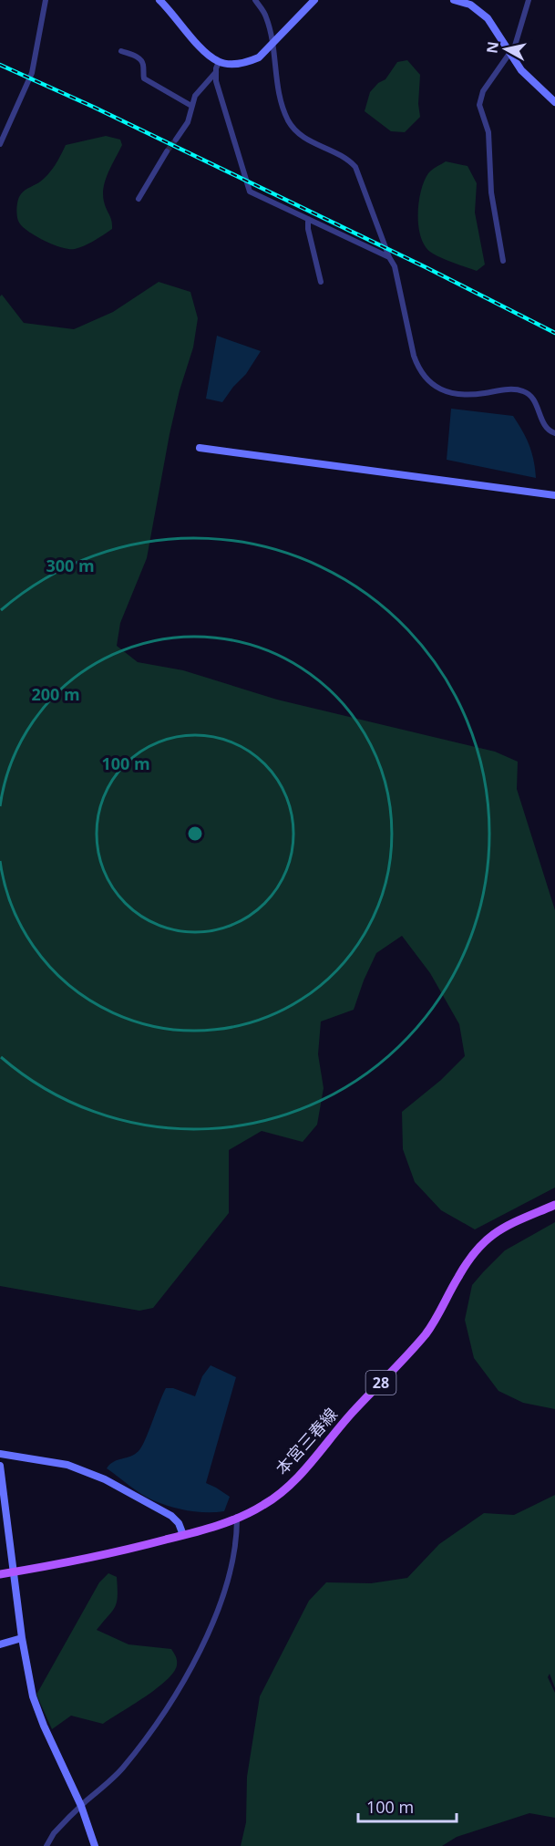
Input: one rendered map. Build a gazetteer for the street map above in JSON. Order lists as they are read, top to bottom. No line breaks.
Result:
{"streets":{"main road":["28","本宮三春線"]},"scale_bar":"100 m","north":"left","rings":["300 m","200 m","100 m"]}
